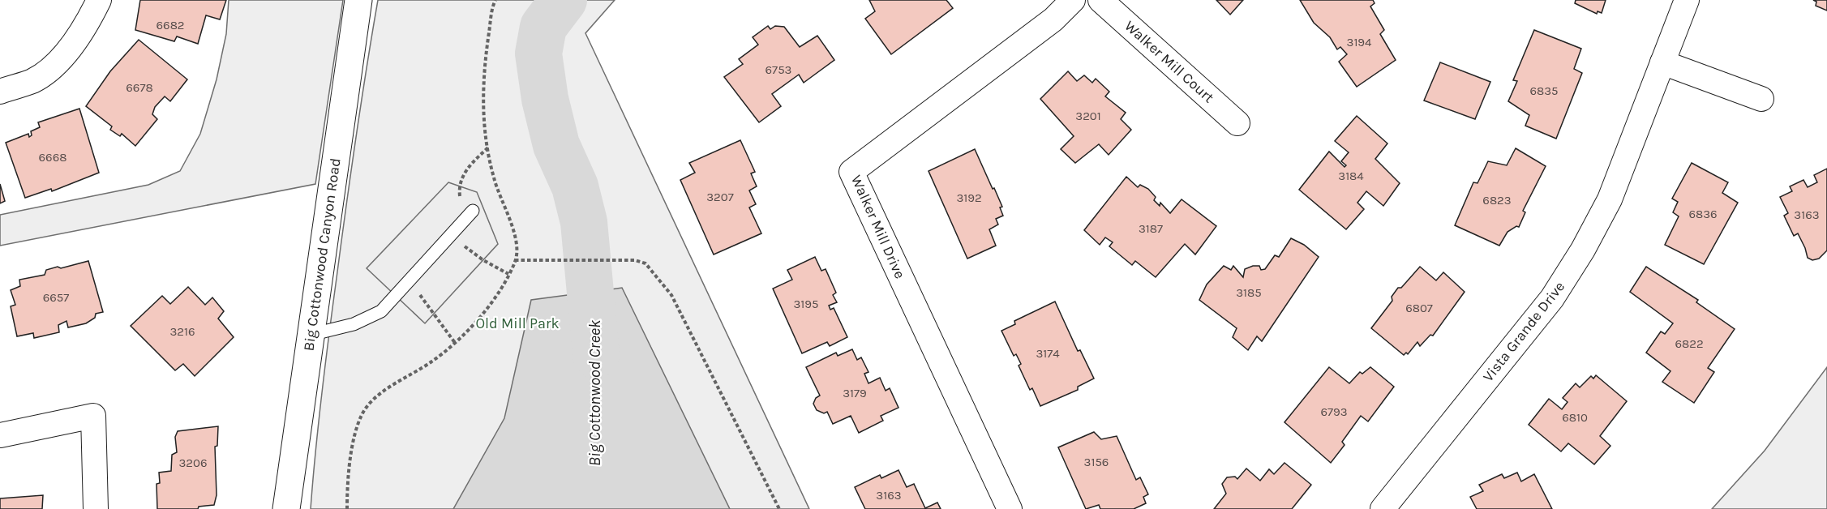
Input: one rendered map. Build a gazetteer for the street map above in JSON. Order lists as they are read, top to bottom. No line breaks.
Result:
{"streets":{"street":["Walker Mill Court","Walker Mill Drive","Big Cottonwood Canyon Road","Vista Grande Drive"]},"water":["Big Cottonwood Creek"],"parks":["Old Mill Park"],"house_numbers":["6682","3194","6753","6678","6835","3201","6668","3184","3207","3192","6823","6836","3163","3187","3185","6657","3195","6807","3216","6822","3174","3179","6793","6810","3156","3206","3163"]}
